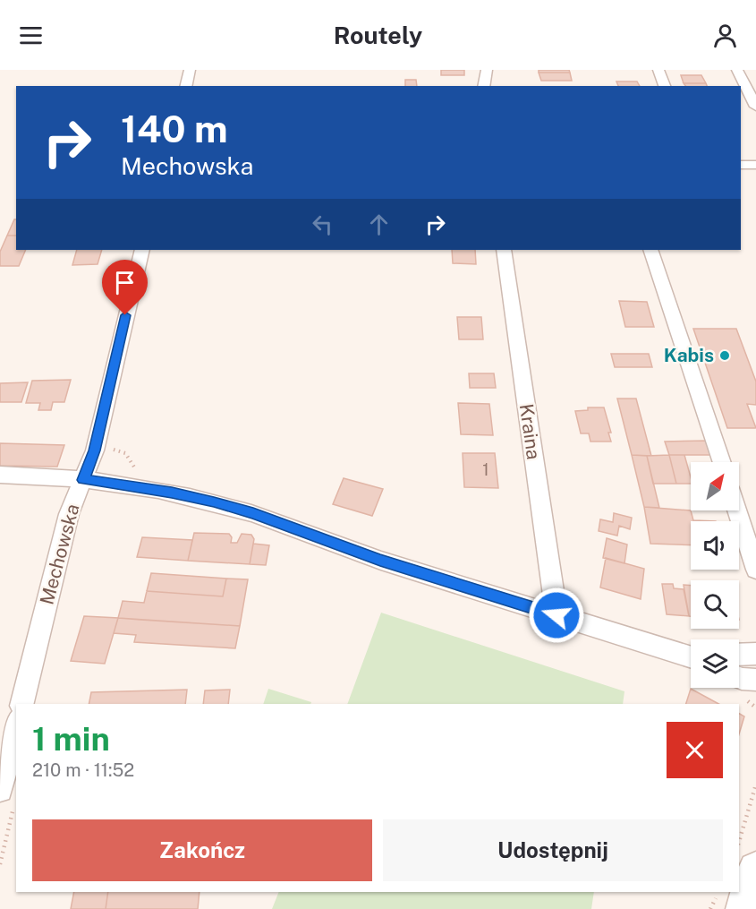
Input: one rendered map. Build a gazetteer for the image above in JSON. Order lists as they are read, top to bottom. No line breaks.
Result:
{"streets":{"street":["Kraina","Mechowska"]},"places":["Kabis"],"house_numbers":["1"],"north":"top right","page":{"header":"Routely","turn":["140 m","Mechowska"],"heading":["1 min","210 m · 11:52"],"buttons":["Zakończ","Udostępnij"]}}
